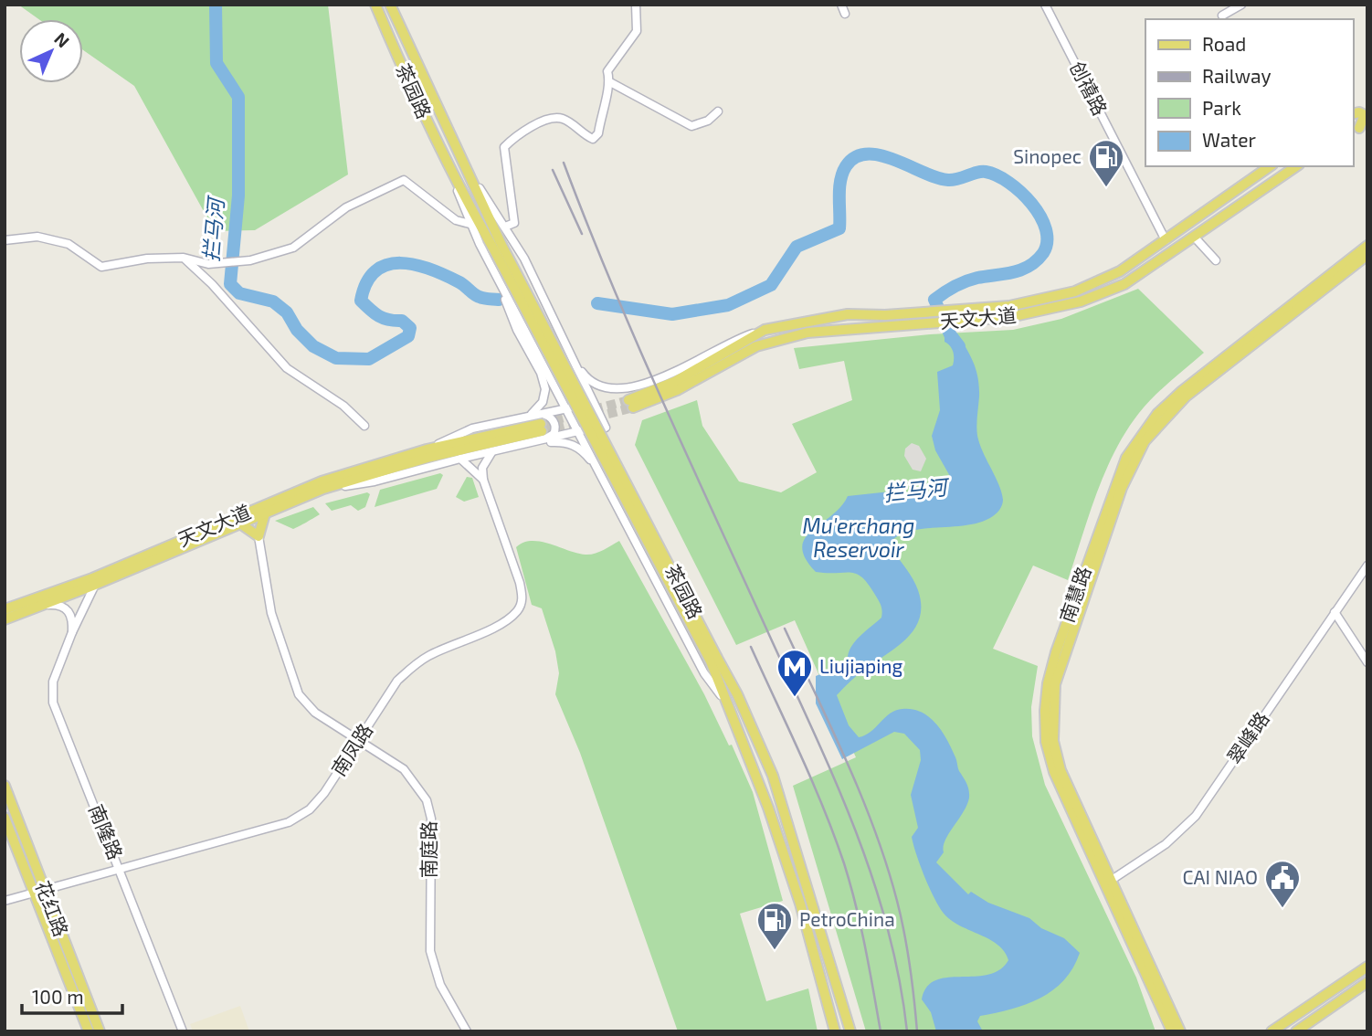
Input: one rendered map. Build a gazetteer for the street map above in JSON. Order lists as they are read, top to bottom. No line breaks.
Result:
{"streets":{"main road":["茶园路","天文大道","南慧路","花红路"],"street":["创禧路","翠峰路","南凤路","南隆路","南庭路"]},"crossings":[["创禧路","天文大道"],["茶园路","天文大道"],["天文大道","南隆路"],["南慧路","翠峰路"],["南凤路","南隆路"],["南凤路","南庭路"],["南凤路","花红路"]],"water":["拦马河","Mu'erchang Reservoir"],"places":{"fuel station":["Sinopec","PetroChina"],"metro station":["Liujiaping"],"public building":["CAI NIAO"]},"legend":["Road","Railway","Park","Water"],"scale_bar":"100 m","north":"top right"}
